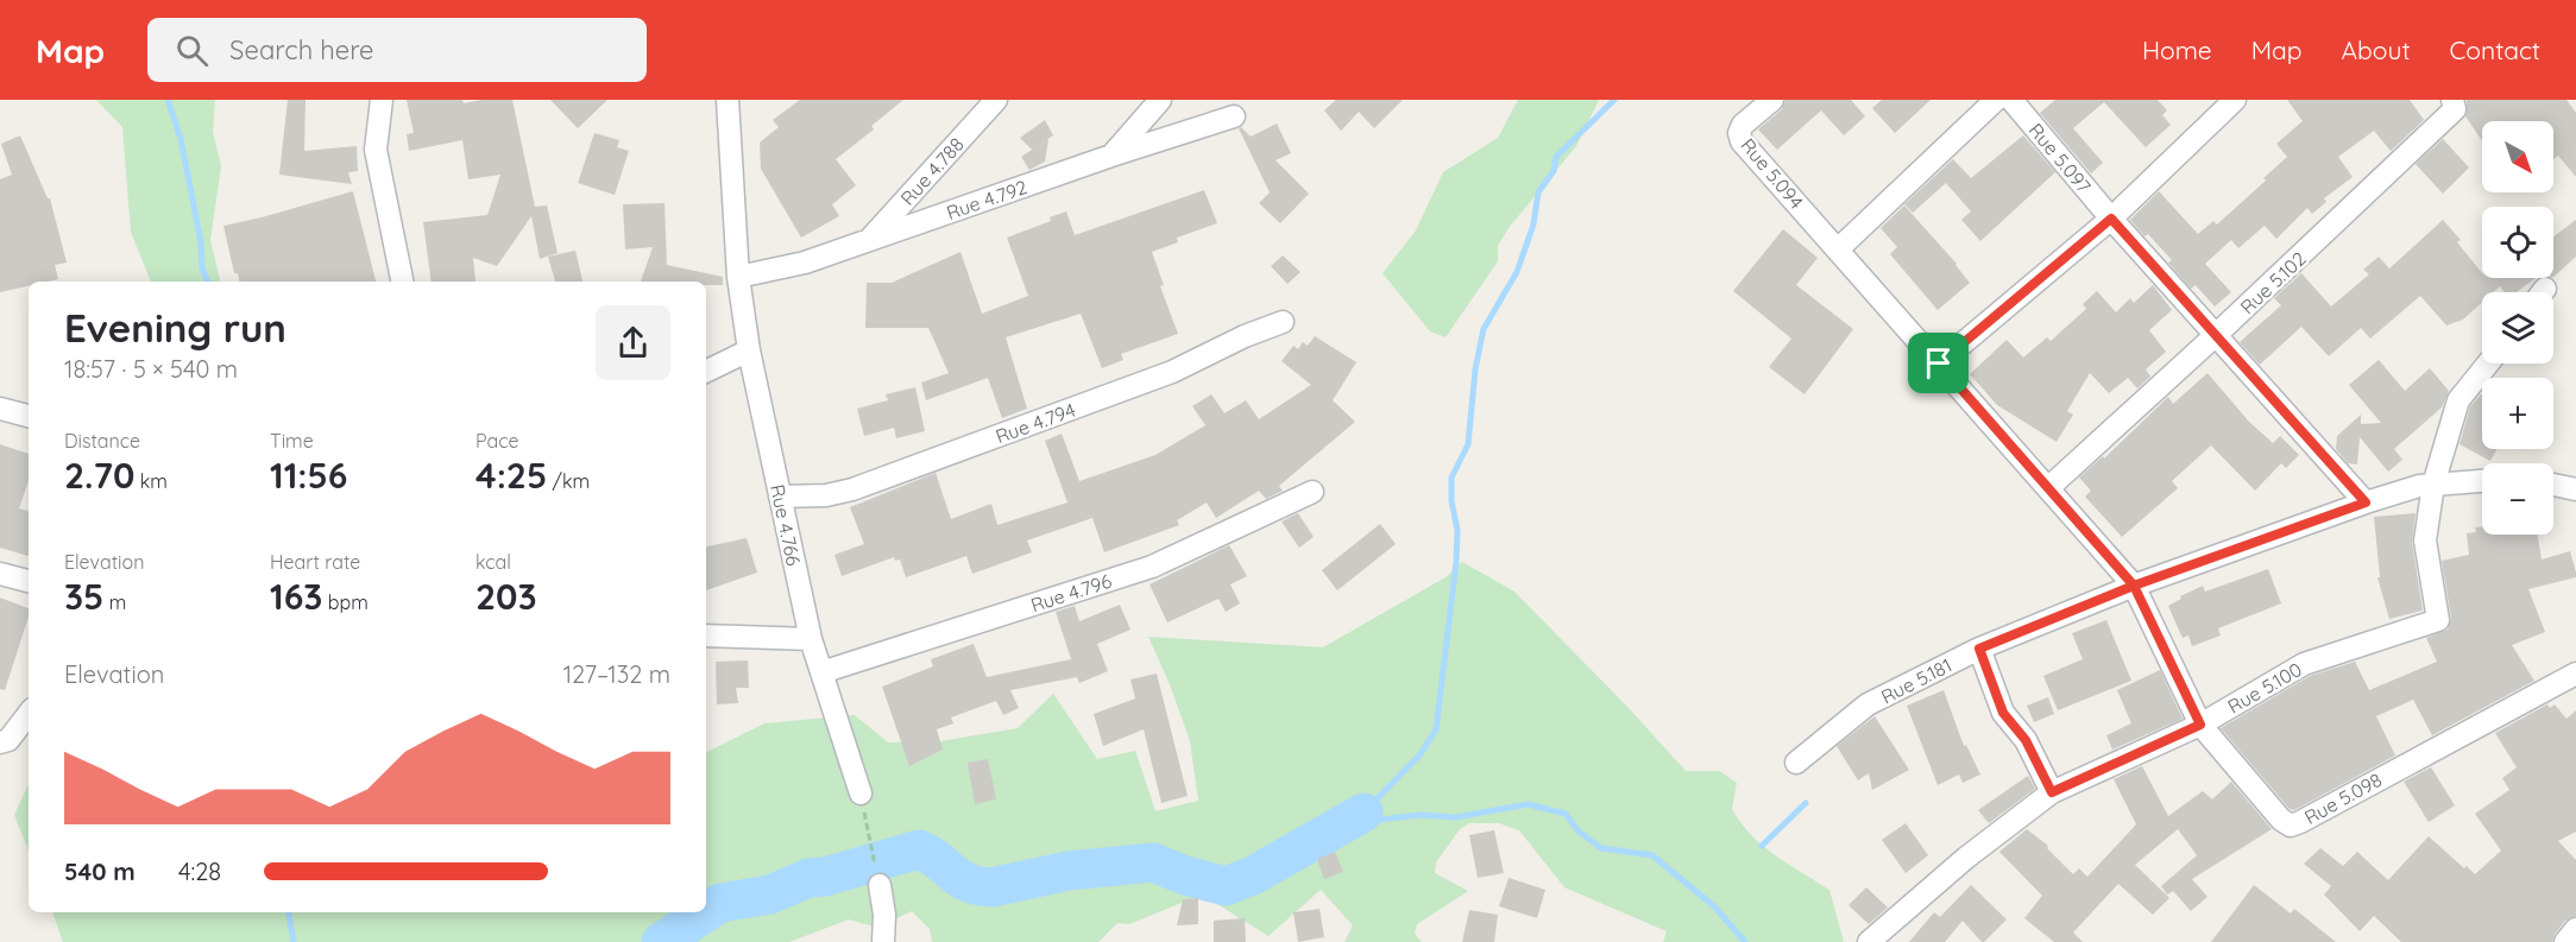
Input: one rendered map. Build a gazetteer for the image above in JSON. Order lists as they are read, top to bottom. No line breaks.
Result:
{"streets":{"street":["Rue 5.097","Rue 4.788","Rue 5.094","Rue 4.792","Rue 5.102","Rue 4.794","Rue 4.766","Rue 4.796","Rue 5.181","Rue 5.100","Rue 5.098"]},"crossings":[["Rue 5.097","Rue 5.102"],["Rue 5.097","Rue 5.181"],["Rue 4.788","Rue 4.792"],["Rue 5.094","Rue 5.098"],["Rue 4.792","Rue 4.766"],["Rue 5.102","Rue 5.098"],["Rue 4.794","Rue 4.766"],["Rue 4.766","Rue 4.796"],["Rue 5.181","Rue 5.100"],["Rue 5.181","Rue 5.098"],["Rue 5.100","Rue 5.098"]],"north":"bottom right","page":{"header":"Map","search":"Search here","nav":["Home","Map","About","Contact"],"map_buttons":["+","−"],"heading":["Evening run","18:57 · 5 × 540 m"],"stats":[["Distance","2.70 km"],["Time","11:56"],["Pace","4:25 /km"],["Elevation","35 m"],["Heart rate","163 bpm"],["kcal","203"]],"chart":["Elevation","127–132 m"],"list":[{"name":"540 m","note":"4:28"}]}}
